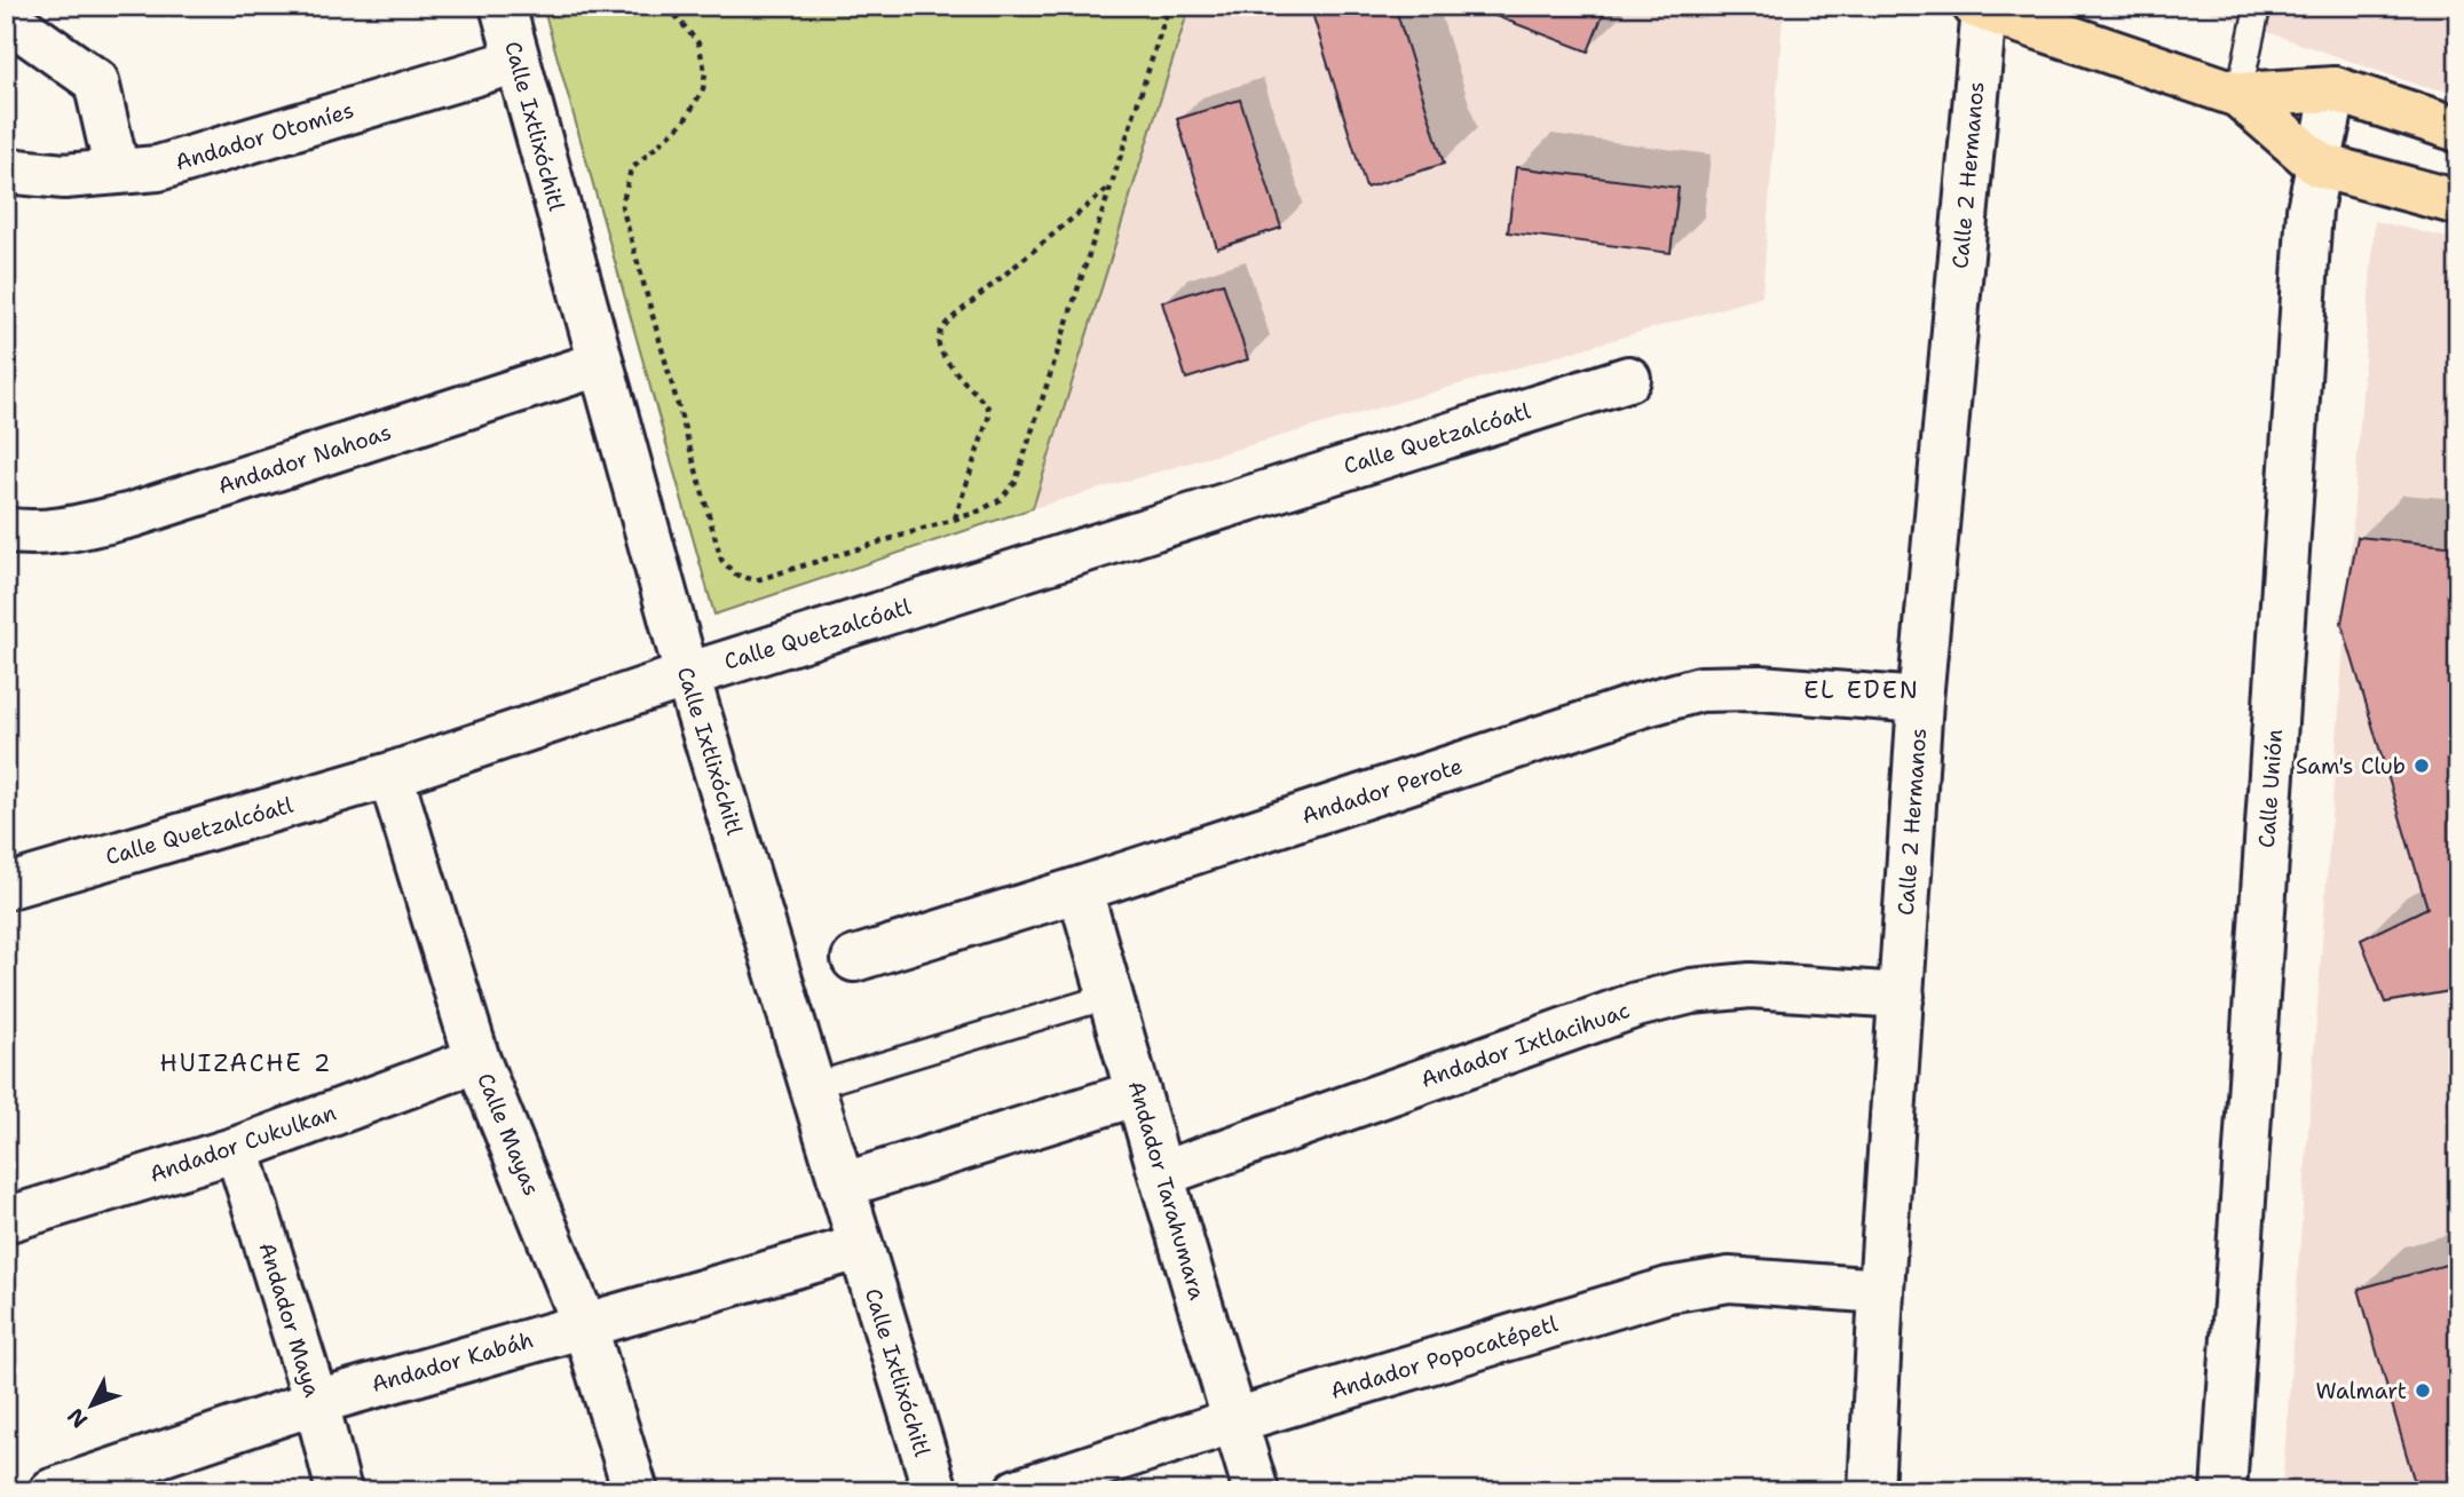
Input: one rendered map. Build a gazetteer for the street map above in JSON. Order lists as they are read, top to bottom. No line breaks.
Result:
{"streets":{"street":["Calle Ixtlixóchitl","Andador Otomíes","Calle 2 Hermanos","Calle Quetzalcóatl","Andador Nahoas","Calle Unión","Andador Perote","Andador Ixtlacihuac","Calle Mayas","Andador Cukulkan","Andador Tarahumara","Andador Maya","Andador Popocatépetl","Andador Kabáh"]},"crossings":[["Calle Ixtlixóchitl","Andador Otomíes"],["Calle Ixtlixóchitl","Calle Quetzalcóatl"],["Calle Ixtlixóchitl","Andador Nahoas"],["Calle Ixtlixóchitl","Andador Kabáh"],["Calle 2 Hermanos","Andador Perote"],["Calle 2 Hermanos","Andador Ixtlacihuac"],["Calle 2 Hermanos","Andador Popocatépetl"],["Calle Quetzalcóatl","Calle Mayas"],["Andador Perote","Andador Tarahumara"],["Andador Ixtlacihuac","Andador Tarahumara"],["Calle Mayas","Andador Cukulkan"],["Calle Mayas","Andador Kabáh"],["Andador Cukulkan","Andador Maya"],["Andador Tarahumara","Andador Popocatépetl"],["Andador Maya","Andador Kabáh"]],"districts":["EL EDEN","HUIZACHE 2"],"places":["Sam's Club","Walmart"],"north":"bottom left"}
